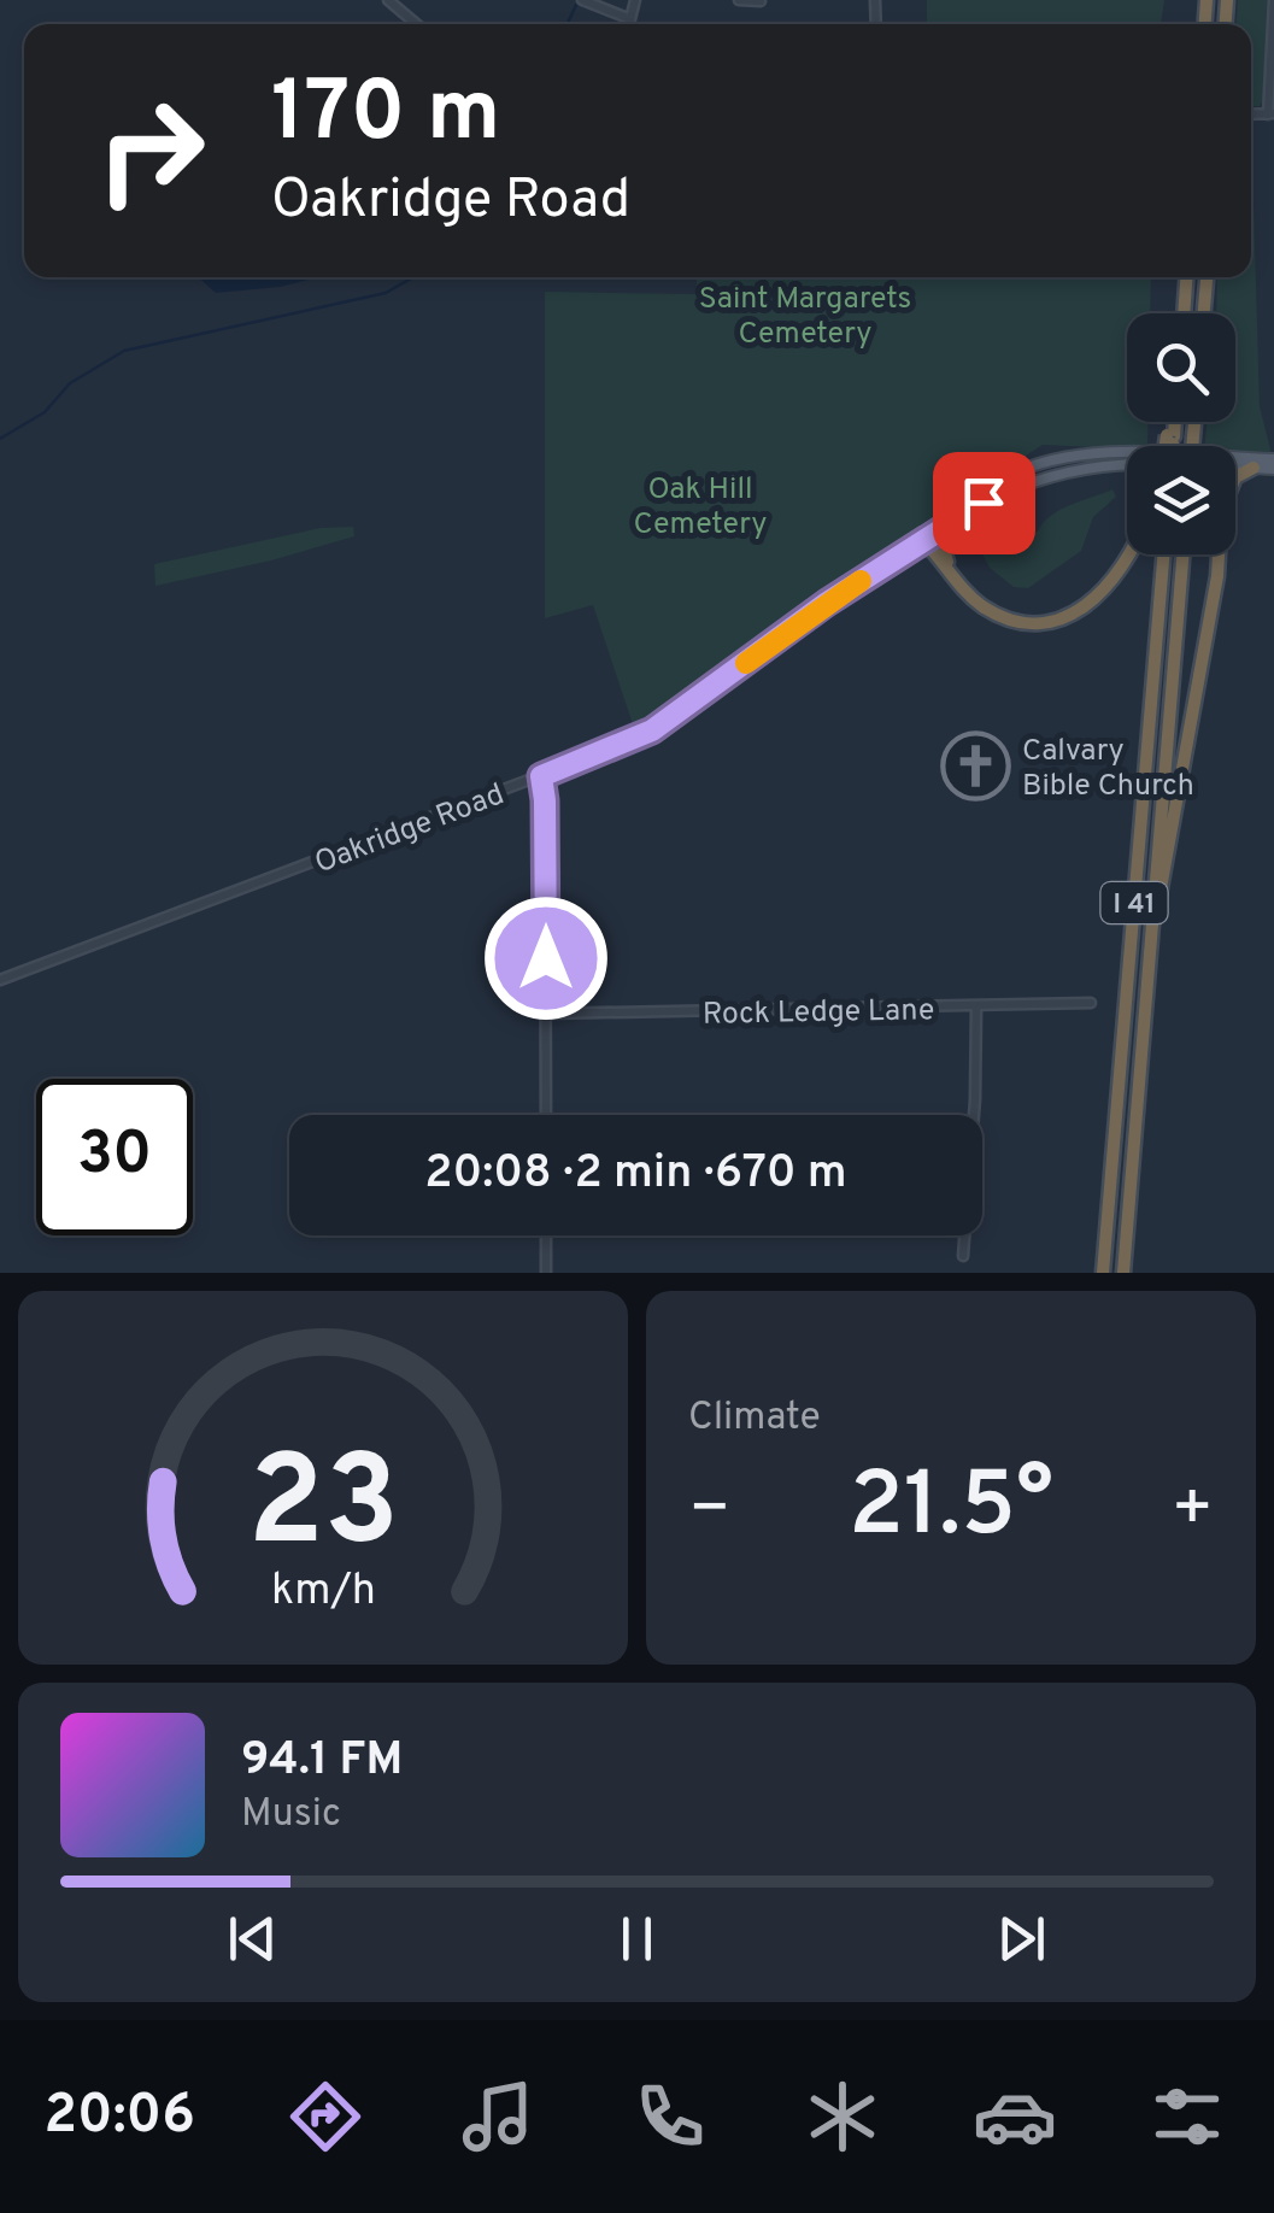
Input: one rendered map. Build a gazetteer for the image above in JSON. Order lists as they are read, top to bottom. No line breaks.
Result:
{"streets":{"highway":["I 41"],"street":["Oakridge Road","Rock Ledge Lane"]},"parks":["Saint Margarets Cemetery","Oak Hill Cemetery"],"places":{"church":["Calvary Bible Church"]},"page":{"turn":["170 m","Oakridge Road"],"limit":"30","trip":"20:08 · 2 min · 670 m","tile":"Climate","heat":["−","21.5°","+"],"song":["94.1 FM","Music"],"tabs":"20:06","gauge":["23","km/h"]}}
